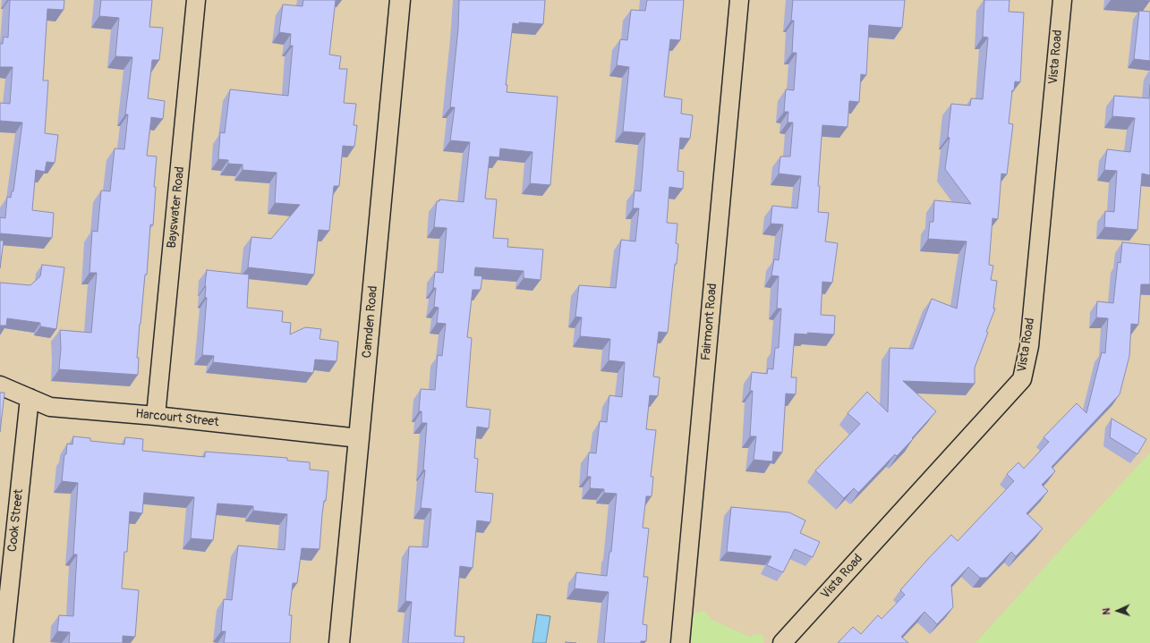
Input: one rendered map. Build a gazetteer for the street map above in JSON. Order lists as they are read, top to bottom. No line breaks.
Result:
{"streets":{"street":["Vista Road","Bayswater Road","Camden Road","Fairmont Road","Harcourt Street","Cook Street"]},"crossings":[["Bayswater Road","Harcourt Street"],["Camden Road","Harcourt Street"],["Harcourt Street","Cook Street"]],"north":"left"}
